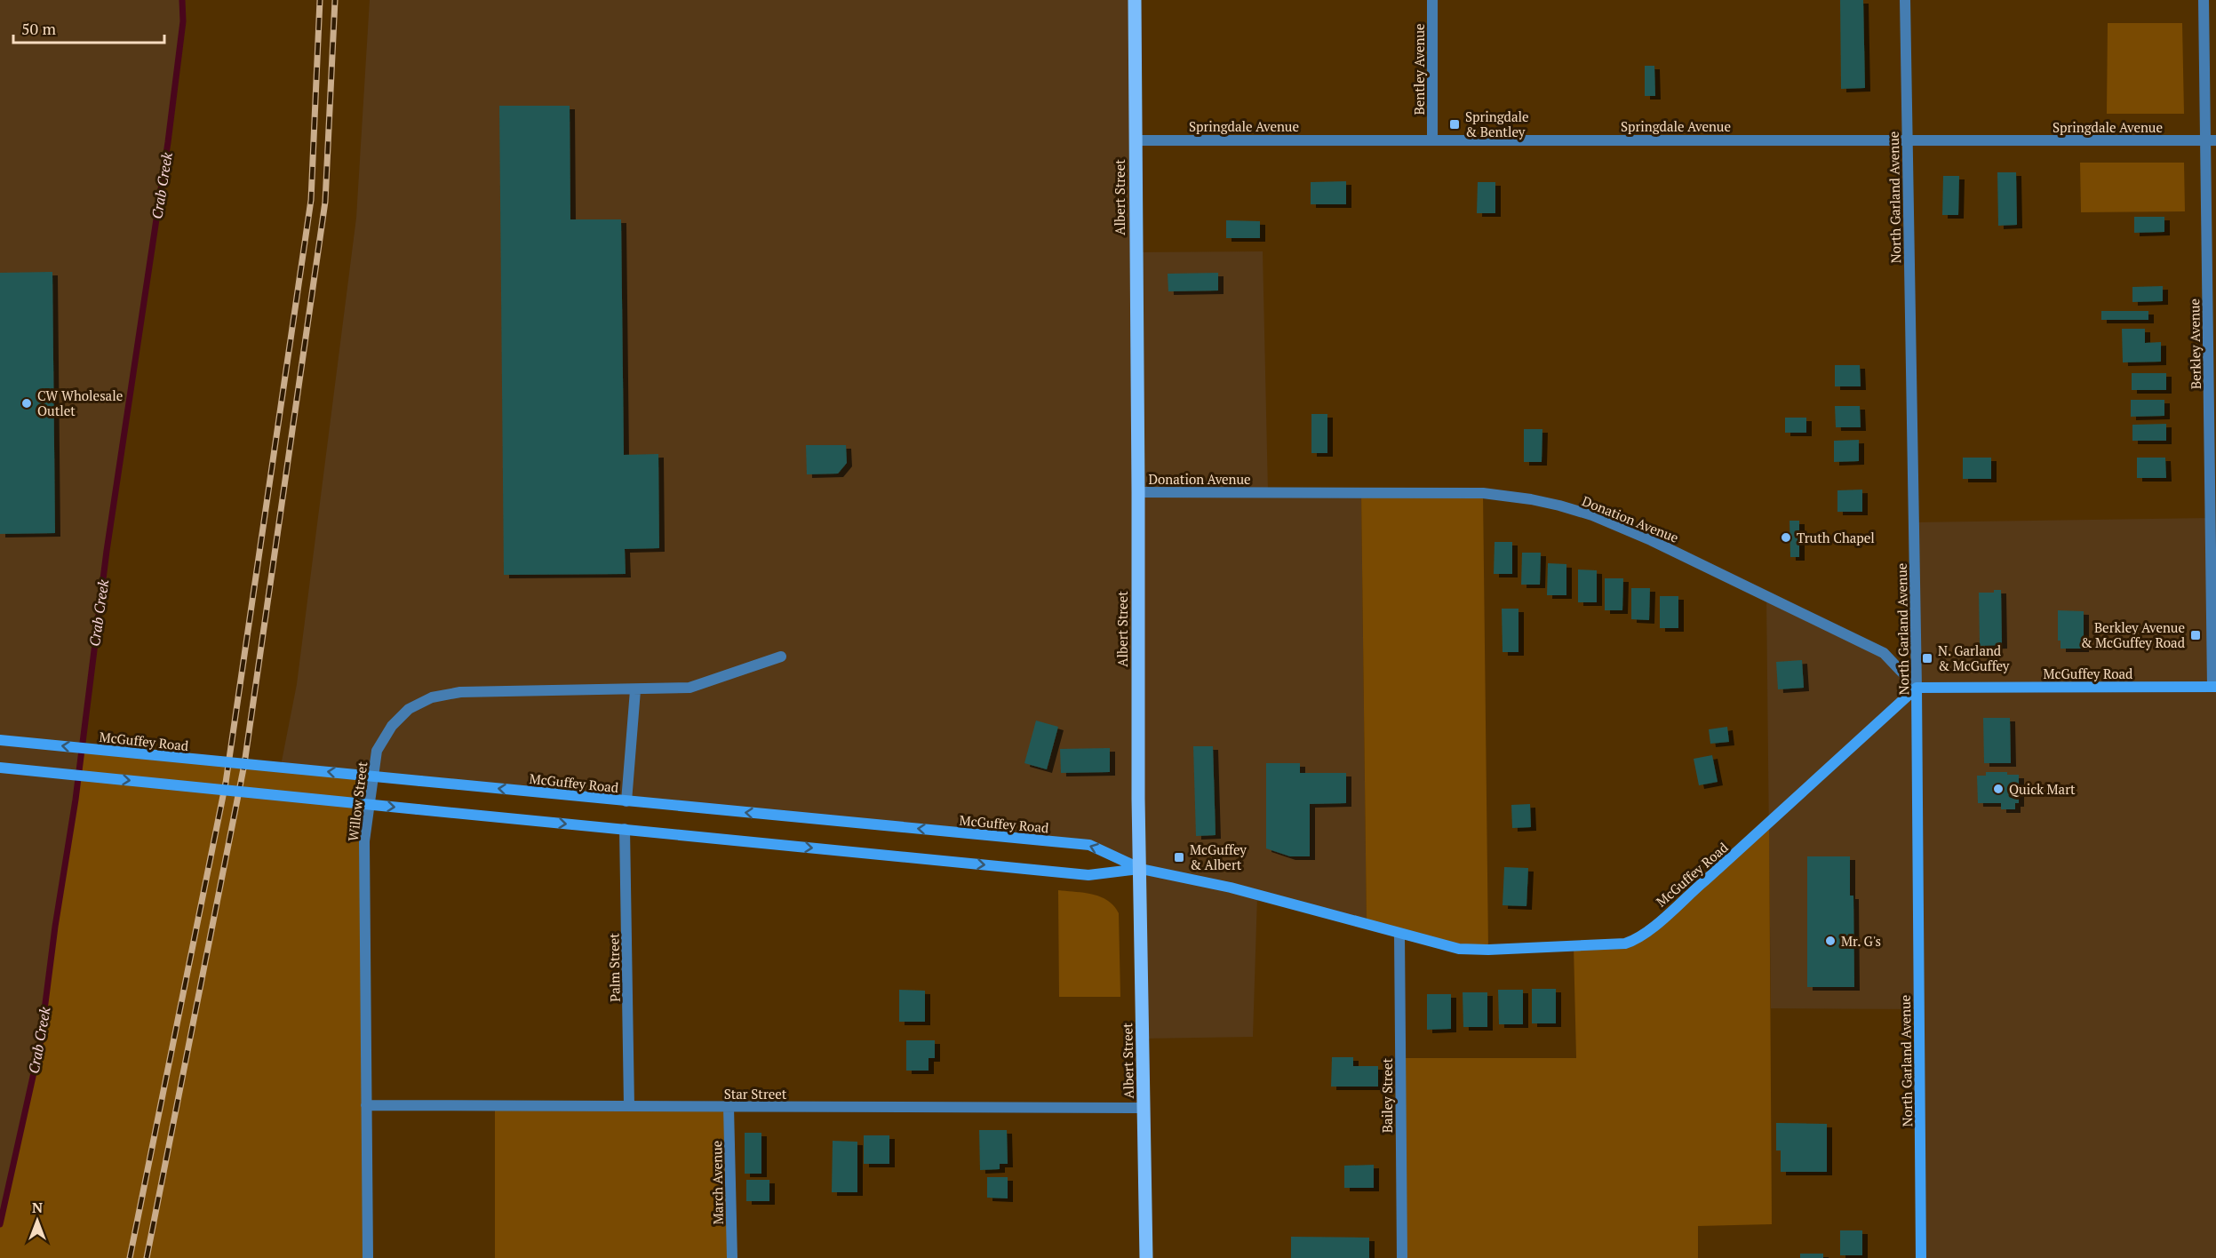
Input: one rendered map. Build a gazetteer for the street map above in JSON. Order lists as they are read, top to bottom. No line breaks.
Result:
{"streets":{"main road":["Albert Street","North Garland Avenue","McGuffey Road"],"street":["Bentley Avenue","Springdale Avenue","Berkley Avenue","Donation Avenue","Willow Street","Palm Street","Star Street","Bailey Street","March Avenue"]},"crossings":[["Bentley Avenue","Springdale Avenue"],["Springdale Avenue","Albert Street"],["Springdale Avenue","North Garland Avenue"],["Springdale Avenue","Berkley Avenue"],["Albert Street","Donation Avenue"],["Albert Street","McGuffey Road"],["Albert Street","Star Street"],["North Garland Avenue","Donation Avenue"],["North Garland Avenue","McGuffey Road"],["Berkley Avenue","McGuffey Road"],["Donation Avenue","McGuffey Road"],["McGuffey Road","Palm Street"],["McGuffey Road","Bailey Street"],["Willow Street","Star Street"],["Palm Street","Star Street"],["Star Street","March Avenue"]],"water":["Crab Creek"],"places":{"transit":["Springdale & Bentley","Berkley Avenue & McGuffey Road","N. Garland & McGuffey","McGuffey & Albert"],"other":["CW Wholesale Outlet","Truth Chapel","Quick Mart","Mr. G's"]},"scale_bar":"50 m","north":"top"}
